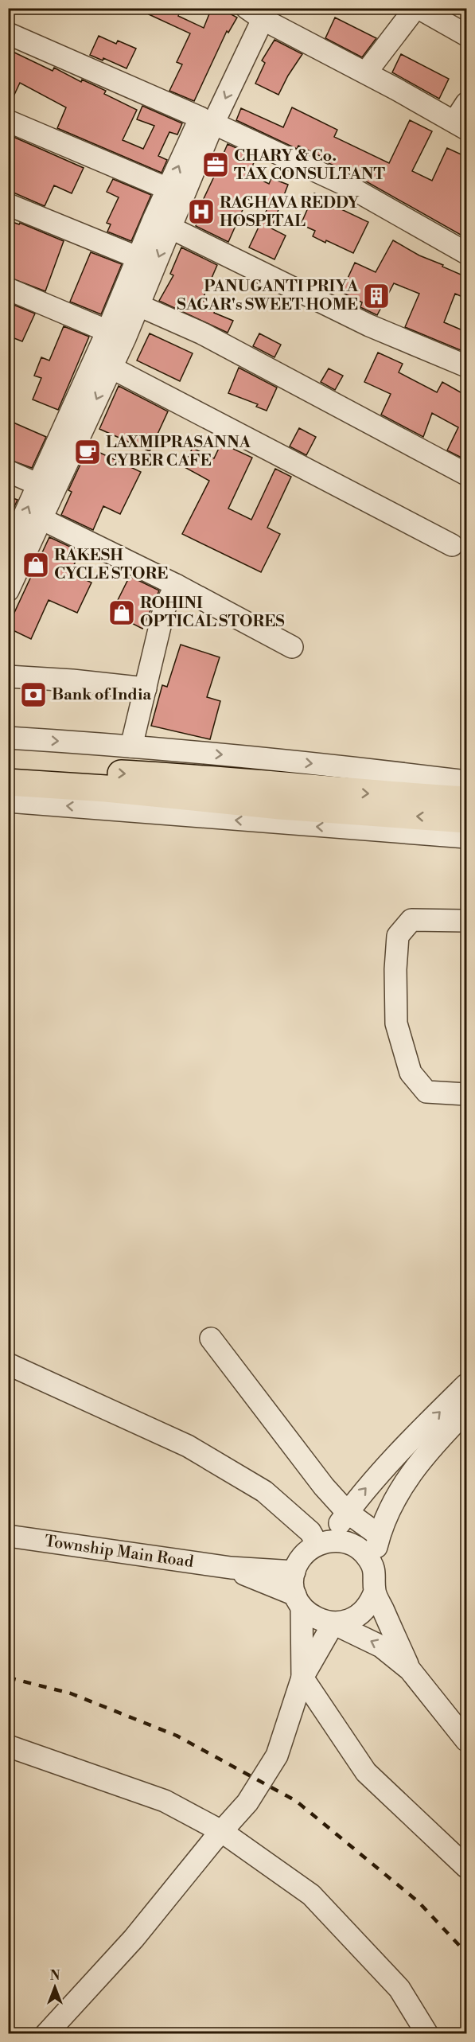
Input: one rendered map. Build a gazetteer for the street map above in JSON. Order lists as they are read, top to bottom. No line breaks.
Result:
{"streets":{"street":["Township Main Road"]},"places":{"office":["CHARY & Co. TAX CONSULTANT"],"hospital":["RAGHAVA REDDY HOSPITAL"],"building":["PANUGANTI PRIYA SAGAR's SWEET HOME"],"cafe":["LAXMIPRASANNA CYBER CAFE"],"shop":["RAKESH CYCLE STORE","ROHINI OPTICAL STORES"],"bank":["Bank of India"]},"north":"top"}
